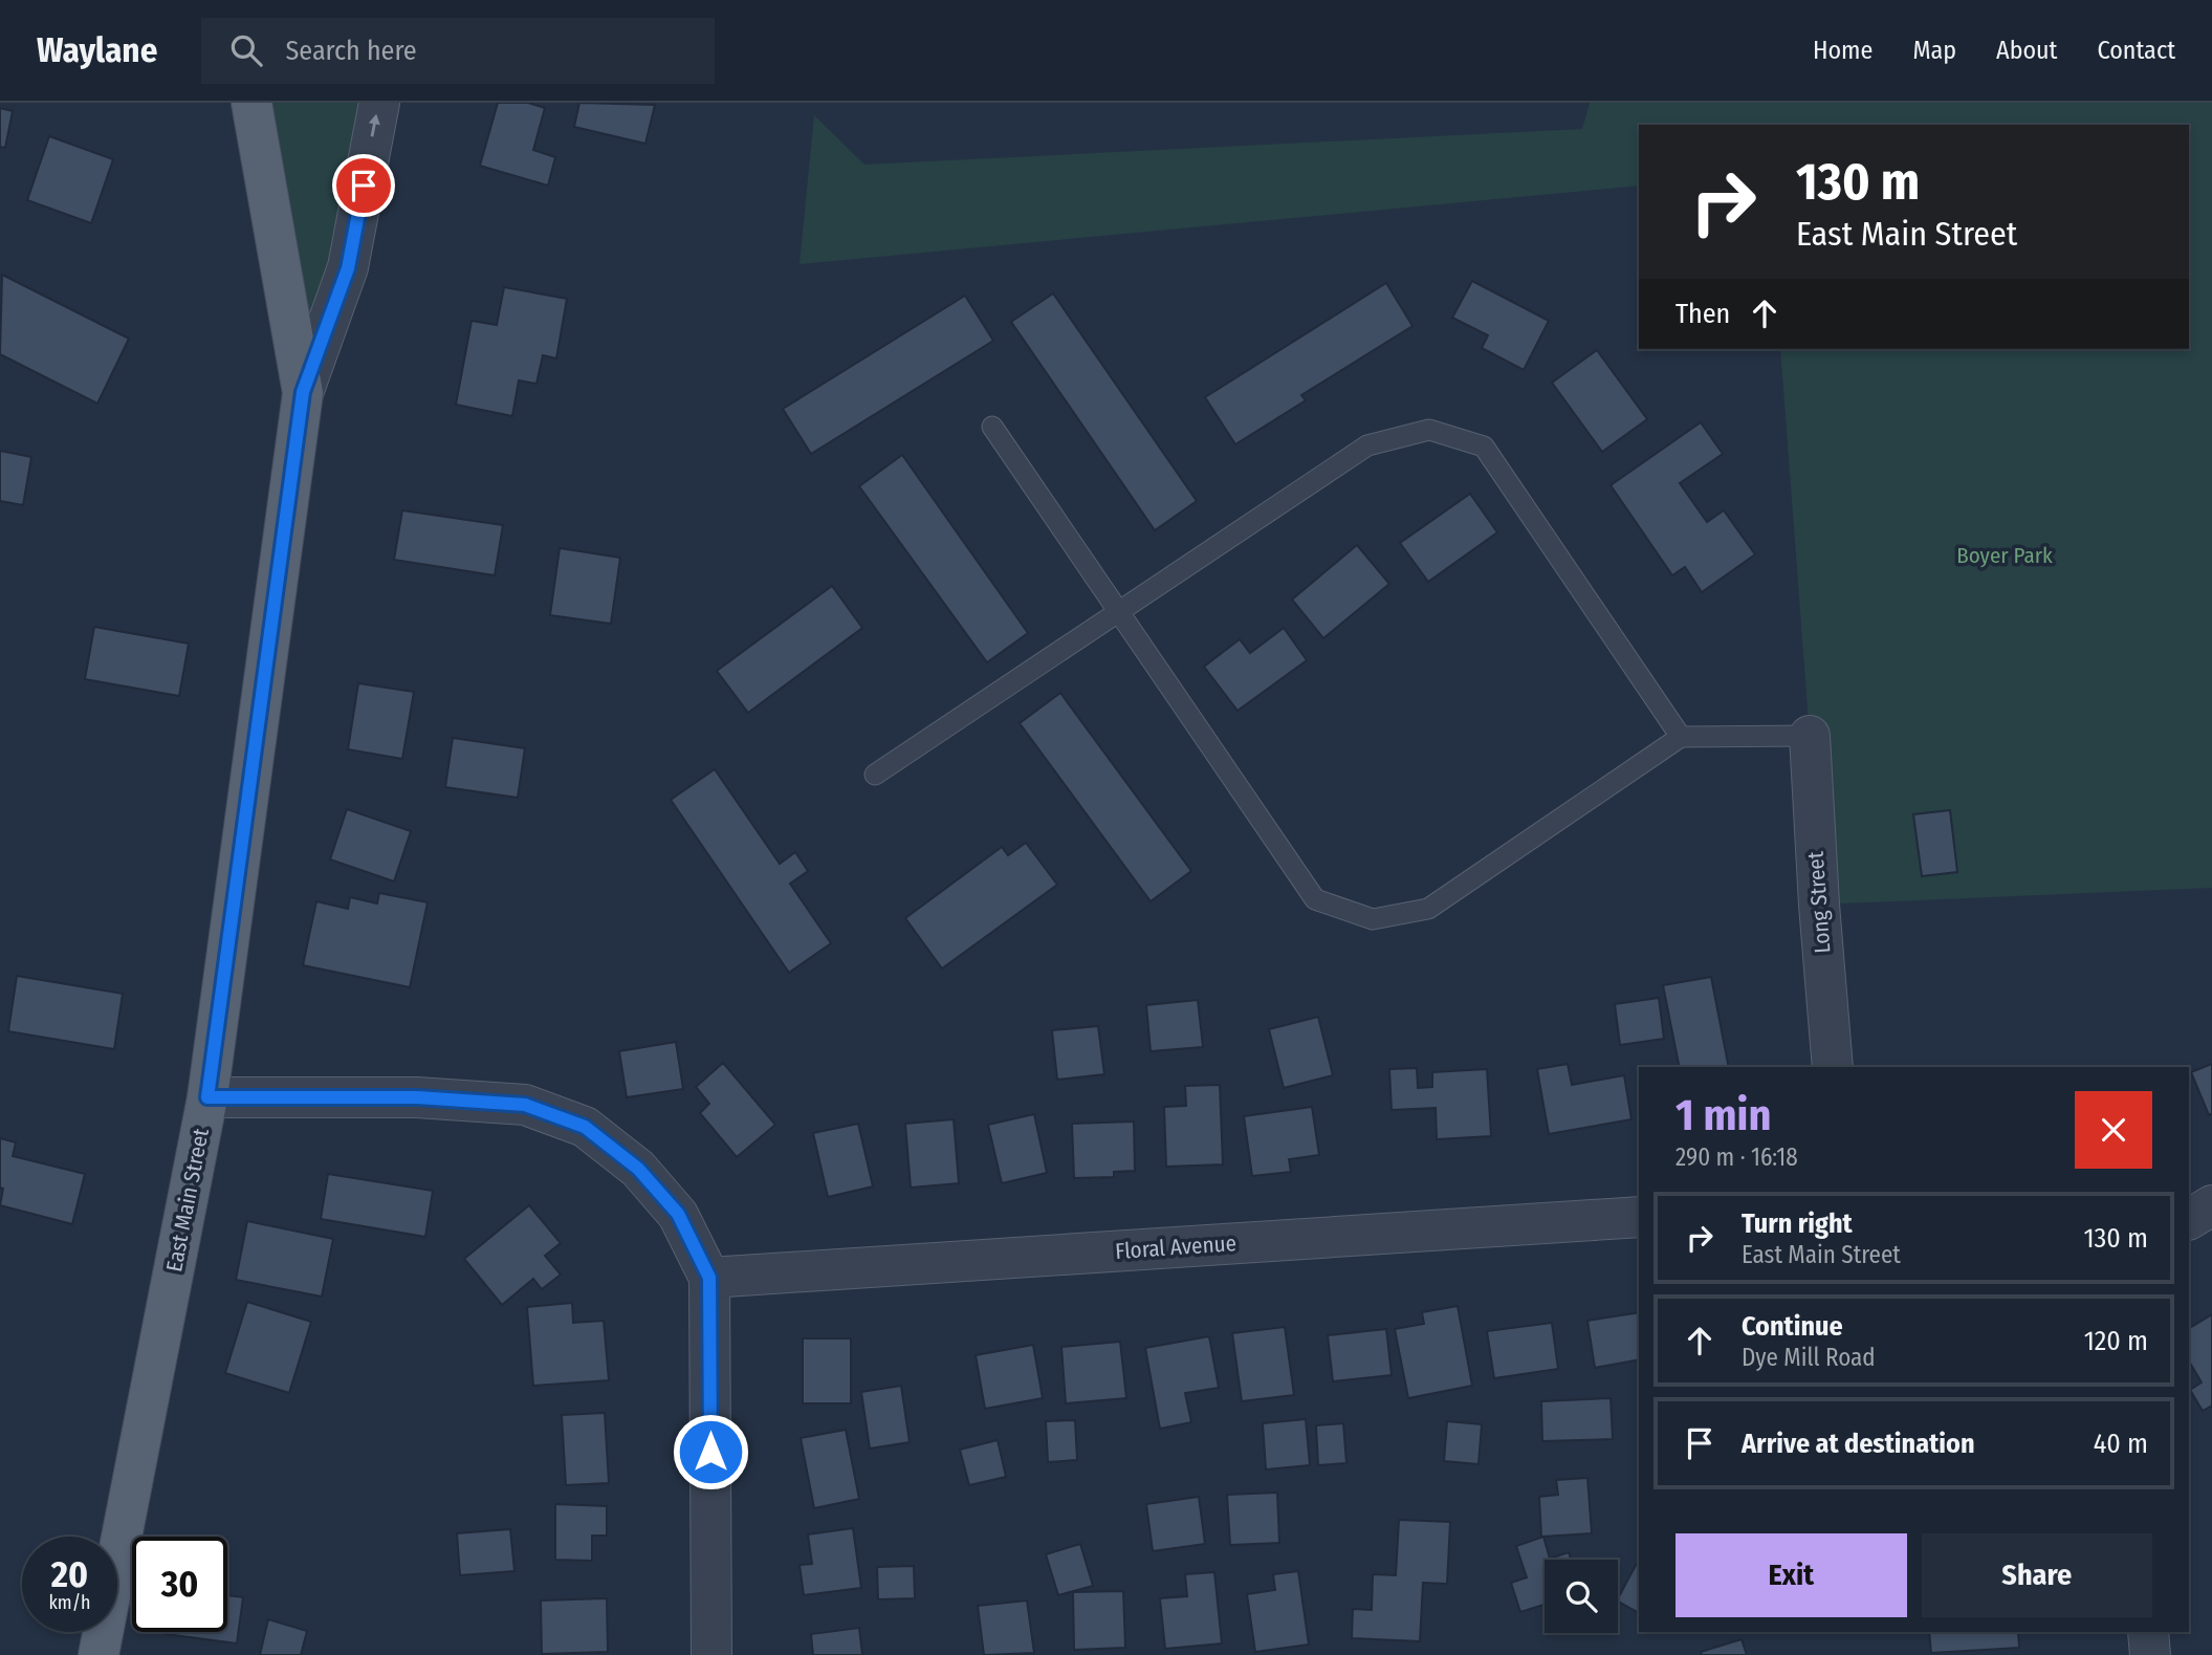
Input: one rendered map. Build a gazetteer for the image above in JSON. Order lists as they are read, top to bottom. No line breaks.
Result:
{"streets":{"main road":["East Main Street"],"street":["Long Street","Floral Avenue"]},"parks":["Boyer Park"],"page":{"header":"Waylane","search":"Search here","nav":["Home","Map","About","Contact"],"turn":["130 m","East Main Street"],"then":"Then","heading":["1 min","290 m · 16:18"],"list":[{"name":"Turn right","note":"East Main Street","value":"130 m"},{"name":"Continue","note":"Dye Mill Road","value":"120 m"},{"name":"Arrive at destination","value":"40 m"}],"buttons":["Exit","Share"],"speed":"20 km/h","limit":"30"}}
